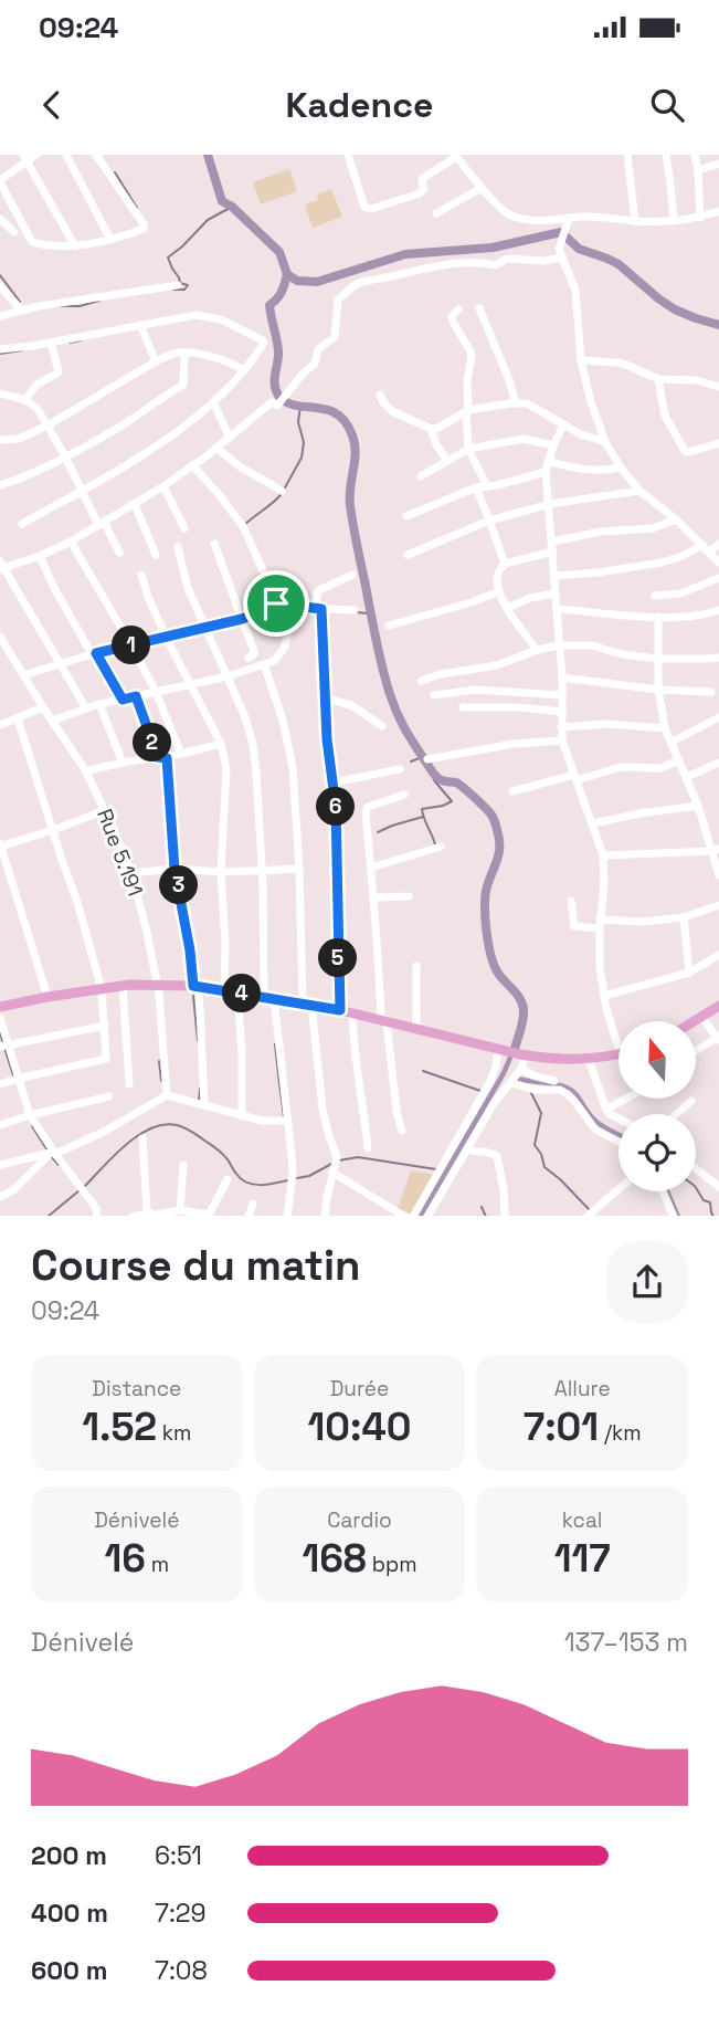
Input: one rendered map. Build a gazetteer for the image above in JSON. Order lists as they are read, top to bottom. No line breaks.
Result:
{"streets":{"street":["Rue 5.191"]},"north":"top","page":{"status":"09:24","header":"Kadence","pins":["1","2","6","3","5","4"],"heading":["Course du matin","09:24"],"stats":[["Distance","1.52 km"],["Durée","10:40"],["Allure","7:01 /km"],["Dénivelé","16 m"],["Cardio","168 bpm"],["kcal","117"]],"chart":["Dénivelé","137–153 m"],"list":[{"name":"200 m","note":"6:51"},{"name":"400 m","note":"7:29"},{"name":"600 m","note":"7:08"}]}}
